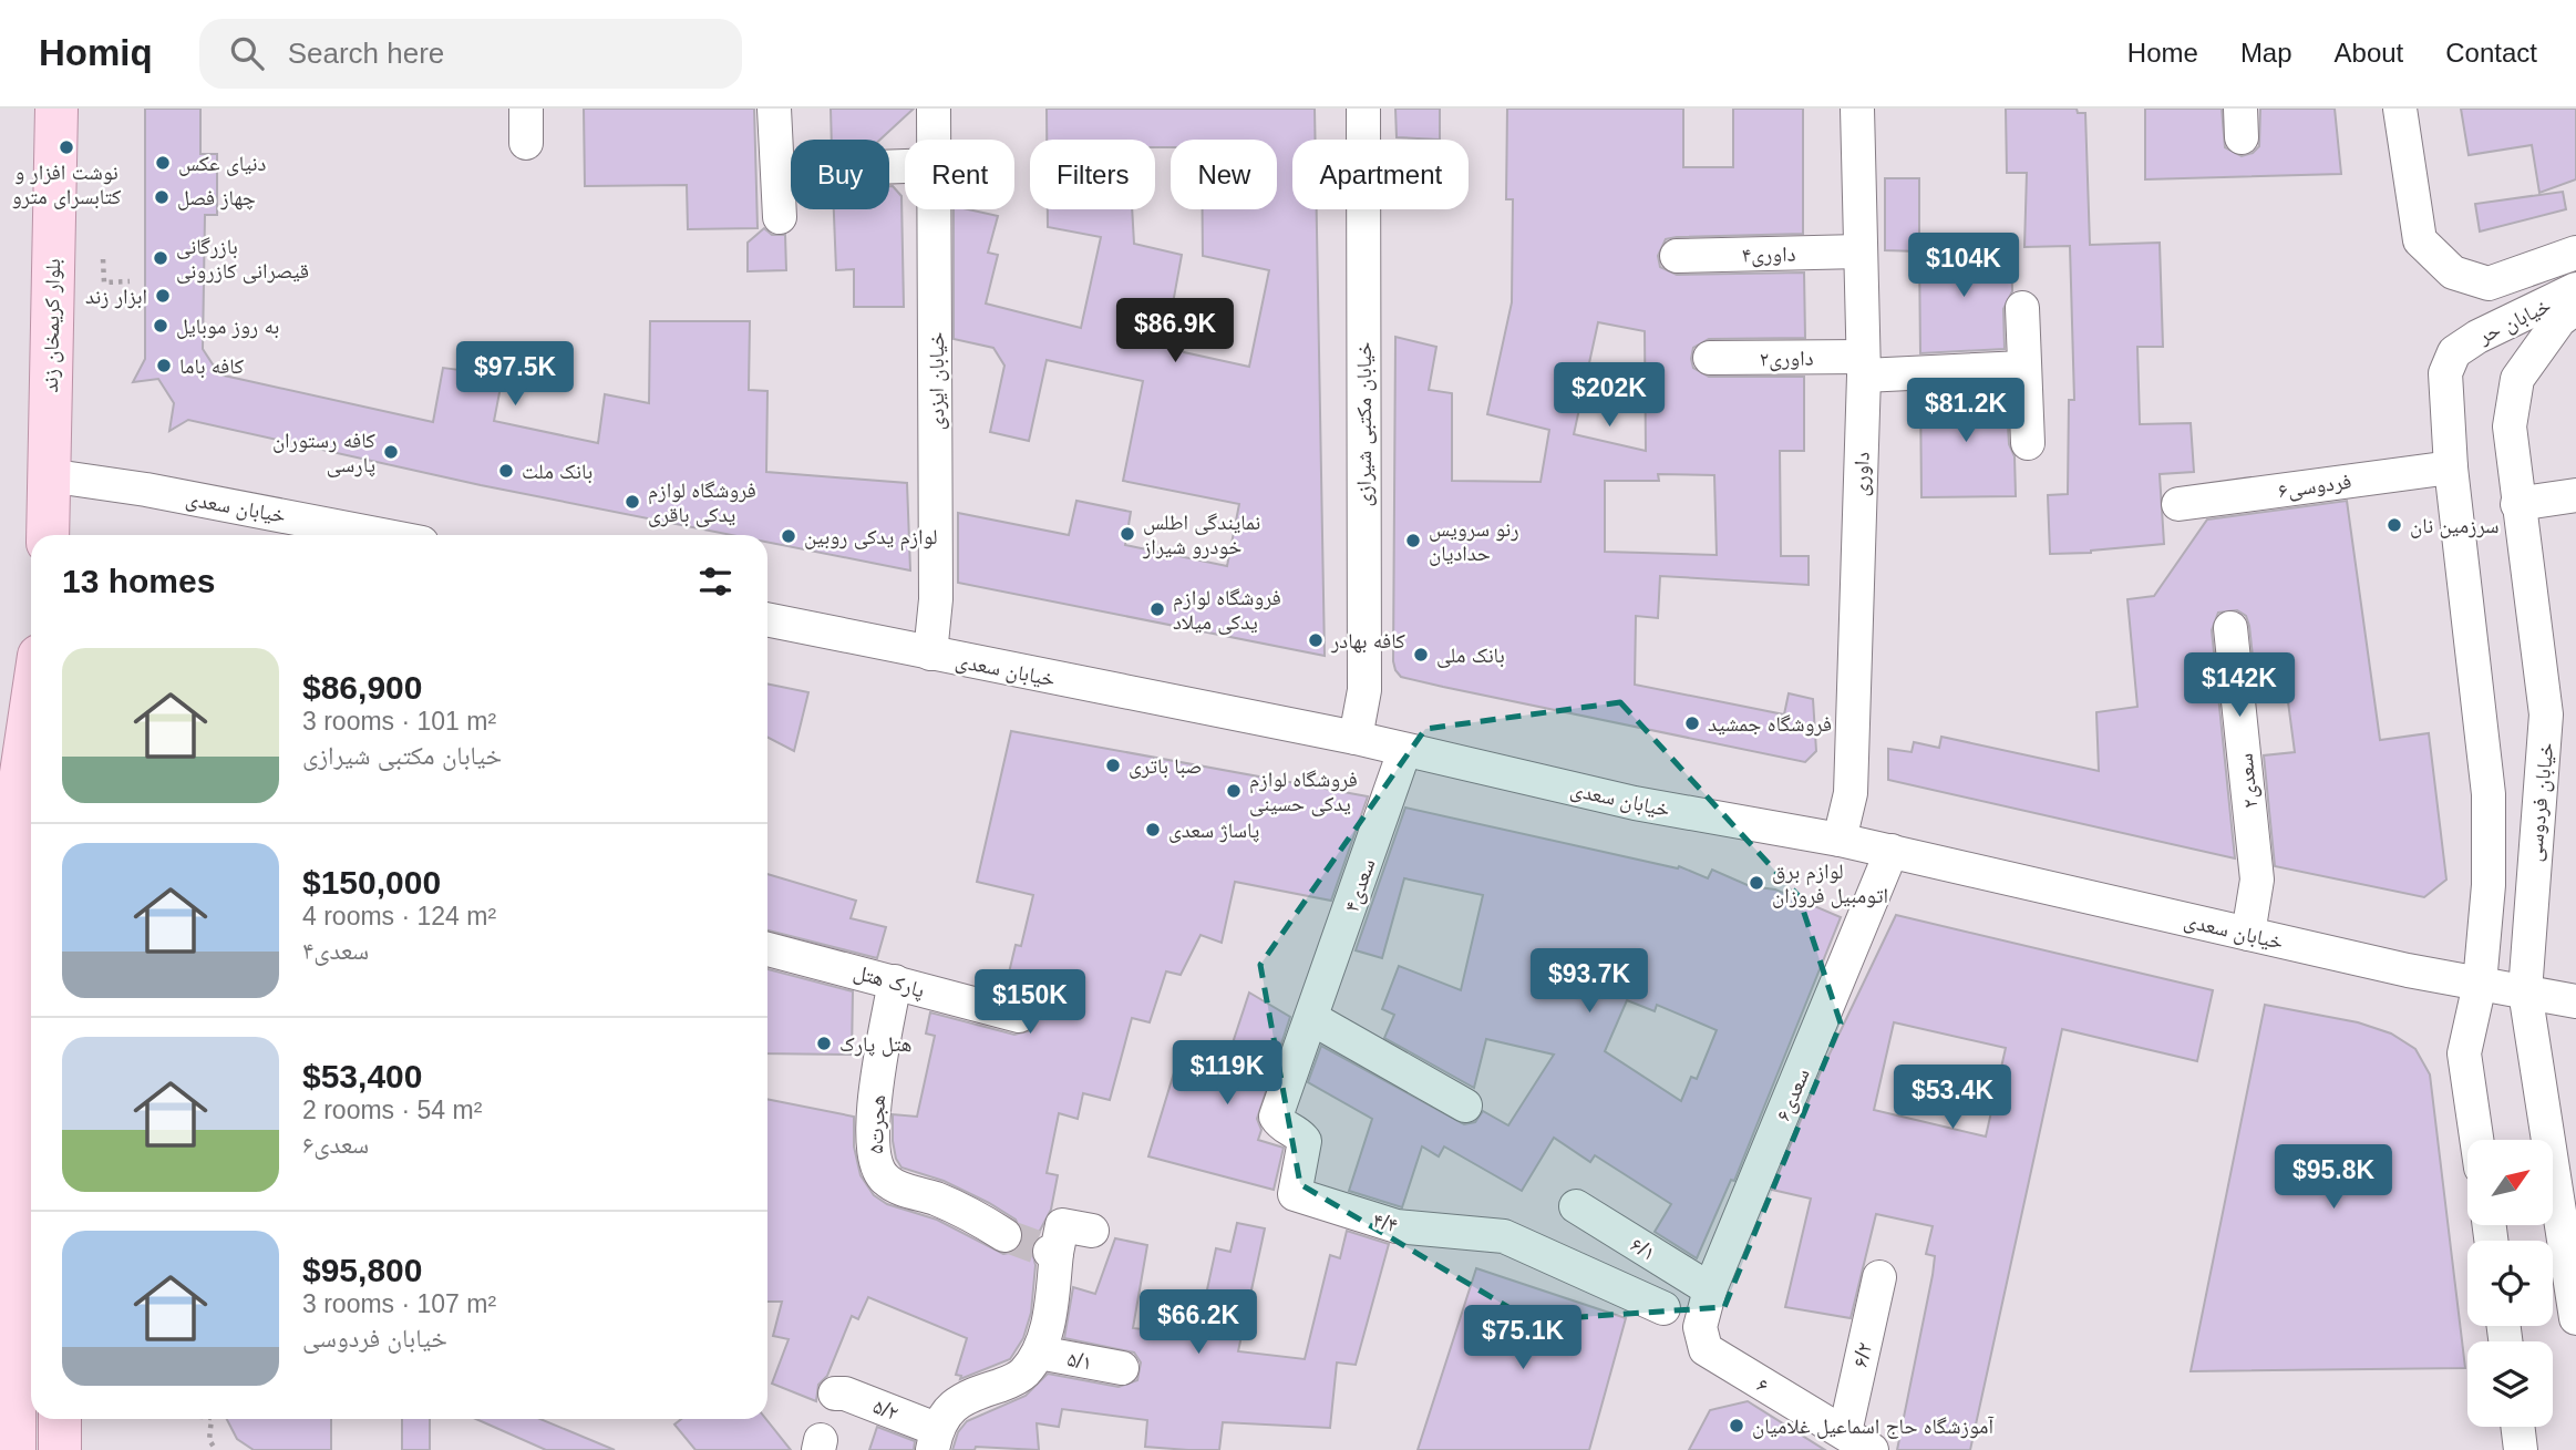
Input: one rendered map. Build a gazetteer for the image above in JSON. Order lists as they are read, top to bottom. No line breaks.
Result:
{"streets":{"main road":["بلوار کریمخان زند"],"street":["داوری۴","خیابان حر","داوری۲","خیابان ایزدی","خیابان مکتبی شیرازی","داوری","فردوسی۶","خیابان سعدی","سعدی۲","خیابان فردوسی","سعدی۴","پارک هتل","سعدی۶","هجرت۵","۴/۴","۶/۱","۶/۲","۵/۱","۶","۵/۲"]},"crossings":[["داوری۴","داوری"],["خیابان حر","خیابان فردوسی"],["بلوار کریمخان زند","خیابان سعدی"],["داوری۲","داوری"],["خیابان ایزدی","خیابان سعدی"],["خیابان مکتبی شیرازی","خیابان سعدی"],["داوری","خیابان سعدی"],["فردوسی۶","خیابان فردوسی"],["خیابان سعدی","سعدی۲"],["خیابان سعدی","خیابان فردوسی"],["خیابان سعدی","سعدی۴"],["خیابان سعدی","سعدی۶"],["سعدی۴","۴/۴"],["پارک هتل","هجرت۵"],["سعدی۶","۶/۱"],["سعدی۶","۶"],["۶/۲","۶"]],"places":["نوشت افزار و کتابسرای مترو","دنیای عکس","چهاز فصل","بازرگانی قیصرانی کازرونی","ابزار زند","به روز موبایل","کافه باما","کافه رستوران پارسی","بانک ملت","فروشگاه لوازم یدکی باقری","سرزمین نان","نمایندگی اطلس خودرو شیراز","لوازم یدکی روبین","رنو سرويس حداديان","فروشگاه لوازم یدکی میلاد","کافه بهادر","بانک ملی","فروشگاه جمشید","صبا باتری","فروشگاه لوازم یدکی حسینی","پاساژ سعدی","لوازم برق اتومبیل فروزان","هتل پارک","آموزشگاه حاج اسماعیل غلامیان"],"north":"top right","page":{"header":"Homiq","search":"Search here","nav":["Home","Map","About","Contact"],"chip":["Buy","Rent","Filters","New","Apartment"],"price":["$104K","$86.9K","$97.5K","$202K","$81.2K","$142K","$93.7K","$150K","$119K","$53.4K","$95.8K","$66.2K","$75.1K"],"heading":"13 homes","list":[{"name":"$86,900","note":"3 rooms · 101 m² · خیابان مکتبی شیرازی"},{"name":"$150,000","note":"4 rooms · 124 m² · سعدی۴"},{"name":"$53,400","note":"2 rooms · 54 m² · سعدی۶"},{"name":"$95,800","note":"3 rooms · 107 m² · خیابان فردوسی"}]}}
